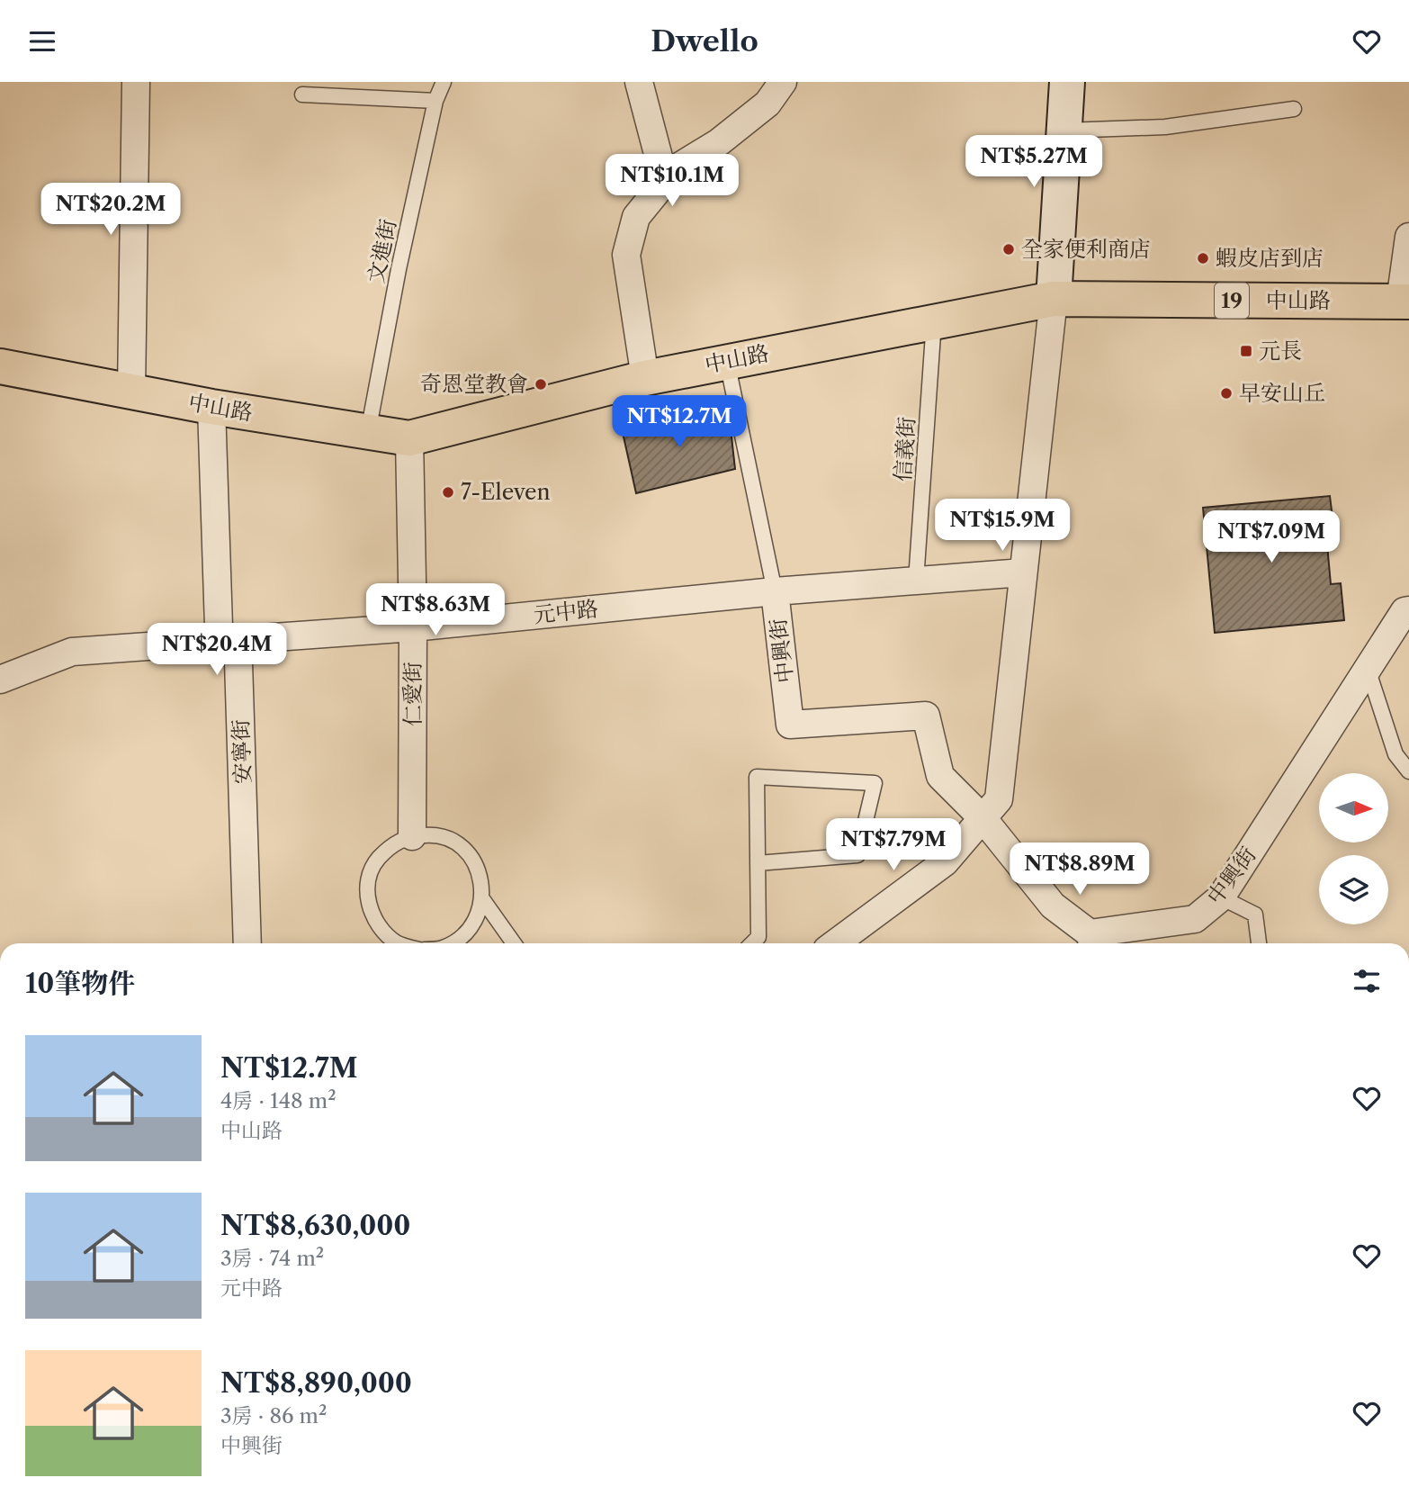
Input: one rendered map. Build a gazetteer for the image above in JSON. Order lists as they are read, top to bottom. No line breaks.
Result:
{"streets":{"main road":["19","中山路"],"street":["元中路","中興街","仁愛街","安寧街"],"lane":["文進街","信義街"]},"crossings":[["文進街","中山路"],["中山路","信義街"],["中山路","中興街"],["中山路","仁愛街"],["中山路","安寧街"],["信義街","元中路"],["元中路","中興街"],["元中路","仁愛街"],["元中路","安寧街"]],"places":{"other":["全家便利商店","蝦皮店到店","奇恩堂教會","早安山丘","7-Eleven"],"transit":["元長"]},"north":"right","page":{"header":"Dwello","price":["NT$5.27M","NT$10.1M","NT$20.2M","NT$12.7M","NT$15.9M","NT$7.09M","NT$8.63M","NT$20.4M","NT$7.79M","NT$8.89M"],"heading":"10筆物件","list":[{"name":"NT$12.7M","note":"4房 · 148 m² · 中山路"},{"name":"NT$8,630,000","note":"3房 · 74 m² · 元中路"},{"name":"NT$8,890,000","note":"3房 · 86 m² · 中興街"}]}}
